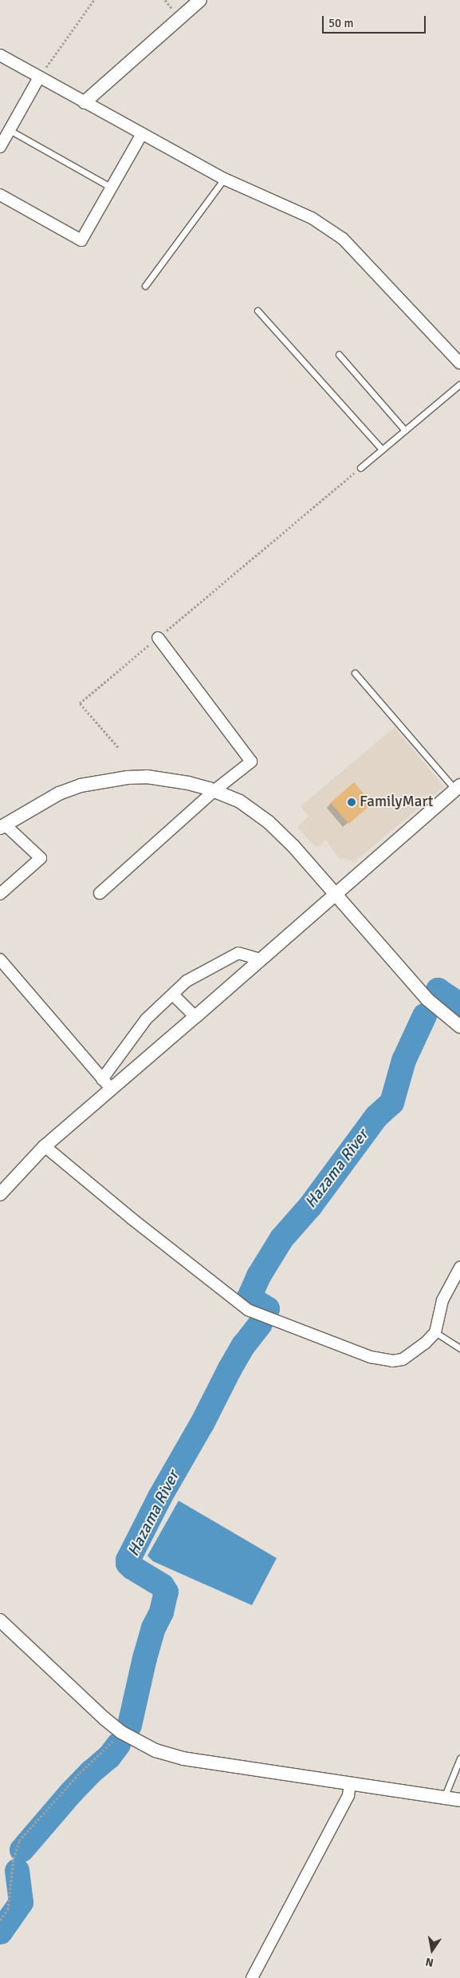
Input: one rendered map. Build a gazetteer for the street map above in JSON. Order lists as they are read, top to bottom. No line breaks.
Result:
{"water":["Hazama River"],"places":["FamilyMart"],"scale_bar":"50 m","north":"bottom"}
